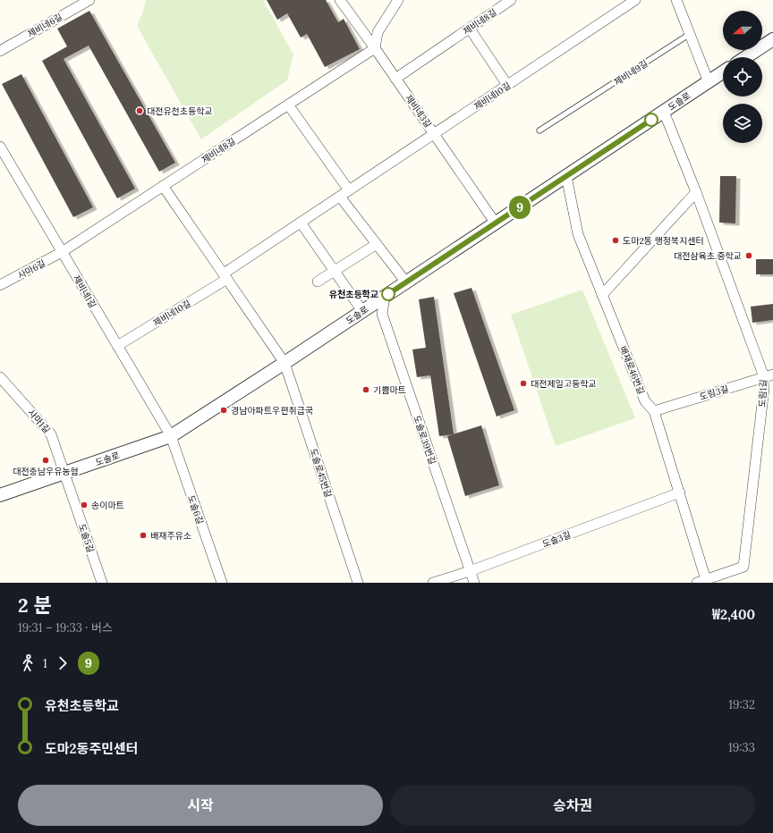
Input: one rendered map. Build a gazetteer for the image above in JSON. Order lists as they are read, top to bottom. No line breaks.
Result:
{"streets":{"street":["제비네8길","제비네6길","제비네10길","도솔로","제비네3길","사마6길","제비네1길","배재로46번길","도림3길","도림1길","사마1길","도솔로39번길","도솔로45번길","도솔6길","도솔5길","도솔3길"],"lane":["제비네9길"]},"crossings":[["제비네8길","제비네3길"],["제비네8길","사마6길"],["제비네8길","제비네1길"],["제비네10길","제비네3길"],["제비네10길","제비네1길"],["도솔로","제비네3길"],["도솔로","제비네1길"],["도솔로","배재로46번길"],["도솔로","도림1길"],["도솔로","사마1길"],["도솔로","도솔로39번길"],["도솔로","도솔로45번길"],["도솔로","도솔6길"],["도솔로","도솔5길"],["사마6길","제비네1길"],["제비네1길","도솔6길"],["배재로46번길","도림3길"],["배재로46번길","도림1길"],["배재로46번길","도솔3길"],["도림3길","도림1길"],["사마1길","도솔5길"],["도솔로39번길","도솔3길"]],"places":["대전유천초등학교","도마2동 행정복지센터","대전삼육초.중학교","유천초등학교","대전제일고등학교","기쁨마트","경남아파트우편취급국","대전충남우유농협","송이마트","배재주유소"],"lines":["bus line 9"],"north":"left","page":{"on_map":"9","heading":["2 분","19:31 – 19:33 · 버스","₩2,400"],"legs":["1","9"],"list":[{"name":"유천초등학교","value":"19:32"},{"name":"도마2동주민센터","value":"19:33"}],"buttons":["시작","승차권"]}}
